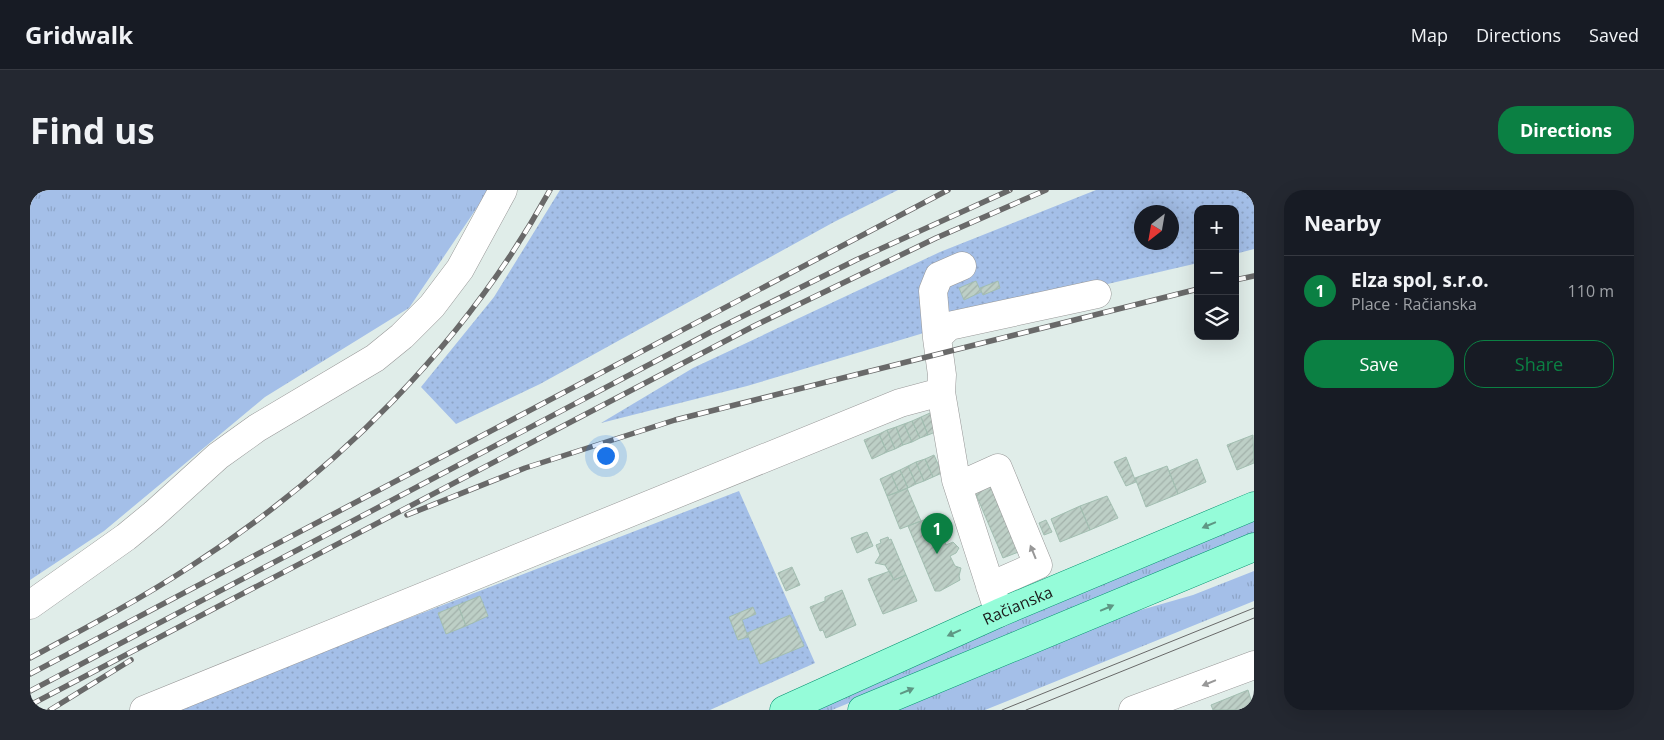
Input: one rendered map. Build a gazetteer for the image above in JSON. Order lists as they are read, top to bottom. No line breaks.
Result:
{"streets":{"main road":["Račianska"]},"north":"bottom left","page":{"header":"Gridwalk","nav":["Map","Directions","Saved"],"buttons":["Directions",["Save","Share"]],"title":"Find us","heading":"Nearby","map_buttons":["+","−"],"list":[{"mark":"1","name":"Elza spol, s.r.o.","note":"Place · Račianska","value":"110 m"}],"pins":"1"}}
